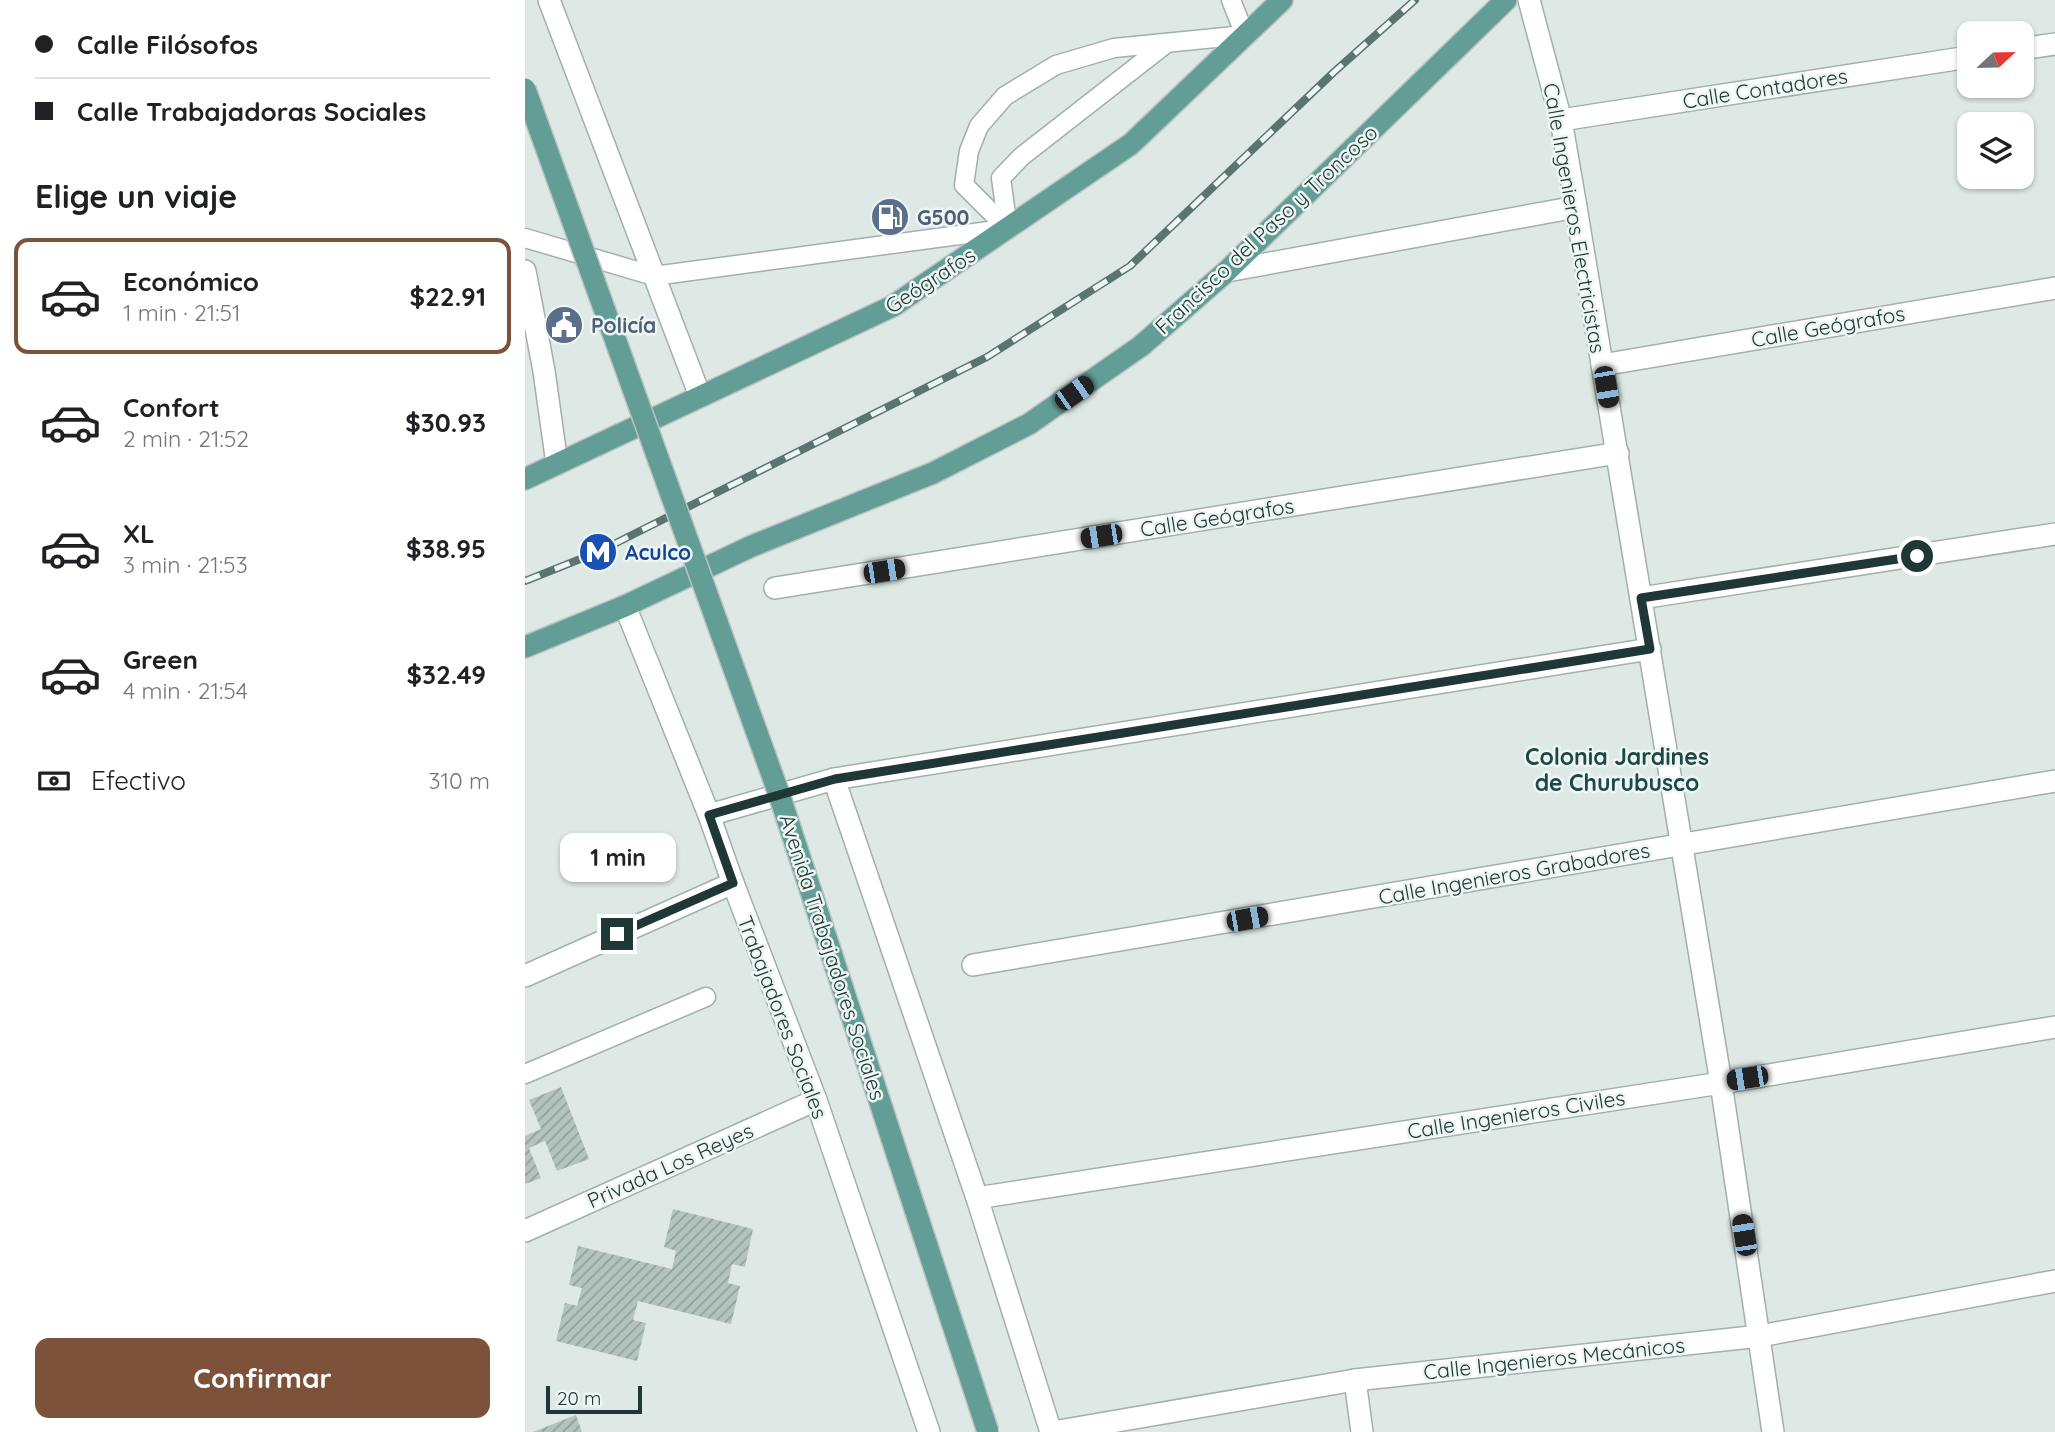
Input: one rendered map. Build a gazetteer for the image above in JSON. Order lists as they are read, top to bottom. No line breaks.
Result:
{"streets":{"main road":["Francisco del Paso y Troncoso","Geógrafos","Avenida Trabajadores Sociales"],"street":["Calle Contadores","Calle Ingenieros Electricistas","Calle Geógrafos","Calle Ingenieros Grabadores","Trabajadores Sociales","Calle Ingenieros Civiles","Privada Los Reyes","Calle Ingenieros Mecánicos"]},"crossings":[["Calle Contadores","Calle Ingenieros Electricistas"],["Calle Ingenieros Electricistas","Calle Geógrafos"],["Calle Ingenieros Electricistas","Calle Ingenieros Grabadores"],["Calle Ingenieros Electricistas","Calle Ingenieros Civiles"],["Calle Ingenieros Electricistas","Calle Ingenieros Mecánicos"],["Francisco del Paso y Troncoso","Trabajadores Sociales"],["Trabajadores Sociales","Privada Los Reyes"]],"districts":["Colonia Jardines de Churubusco"],"places":{"fuel station":["G500"],"public building":["Policía"],"metro station":["Aculco"]},"scale_bar":"20 m","north":"right","page":{"banner":["Calle Filósofos","Calle Trabajadoras Sociales"],"heading":"Elige un viaje","list":[{"name":"Económico","note":"1 min · 21:51","value":"$22.91"},{"name":"Confort","note":"2 min · 21:52","value":"$30.93"},{"name":"XL","note":"3 min · 21:53","value":"$38.95"},{"name":"Green","note":"4 min · 21:54","value":"$32.49"}],"pay":["Efectivo","310 m"],"bubble":"1 min","buttons":"Confirmar","scale":"20 m"}}
